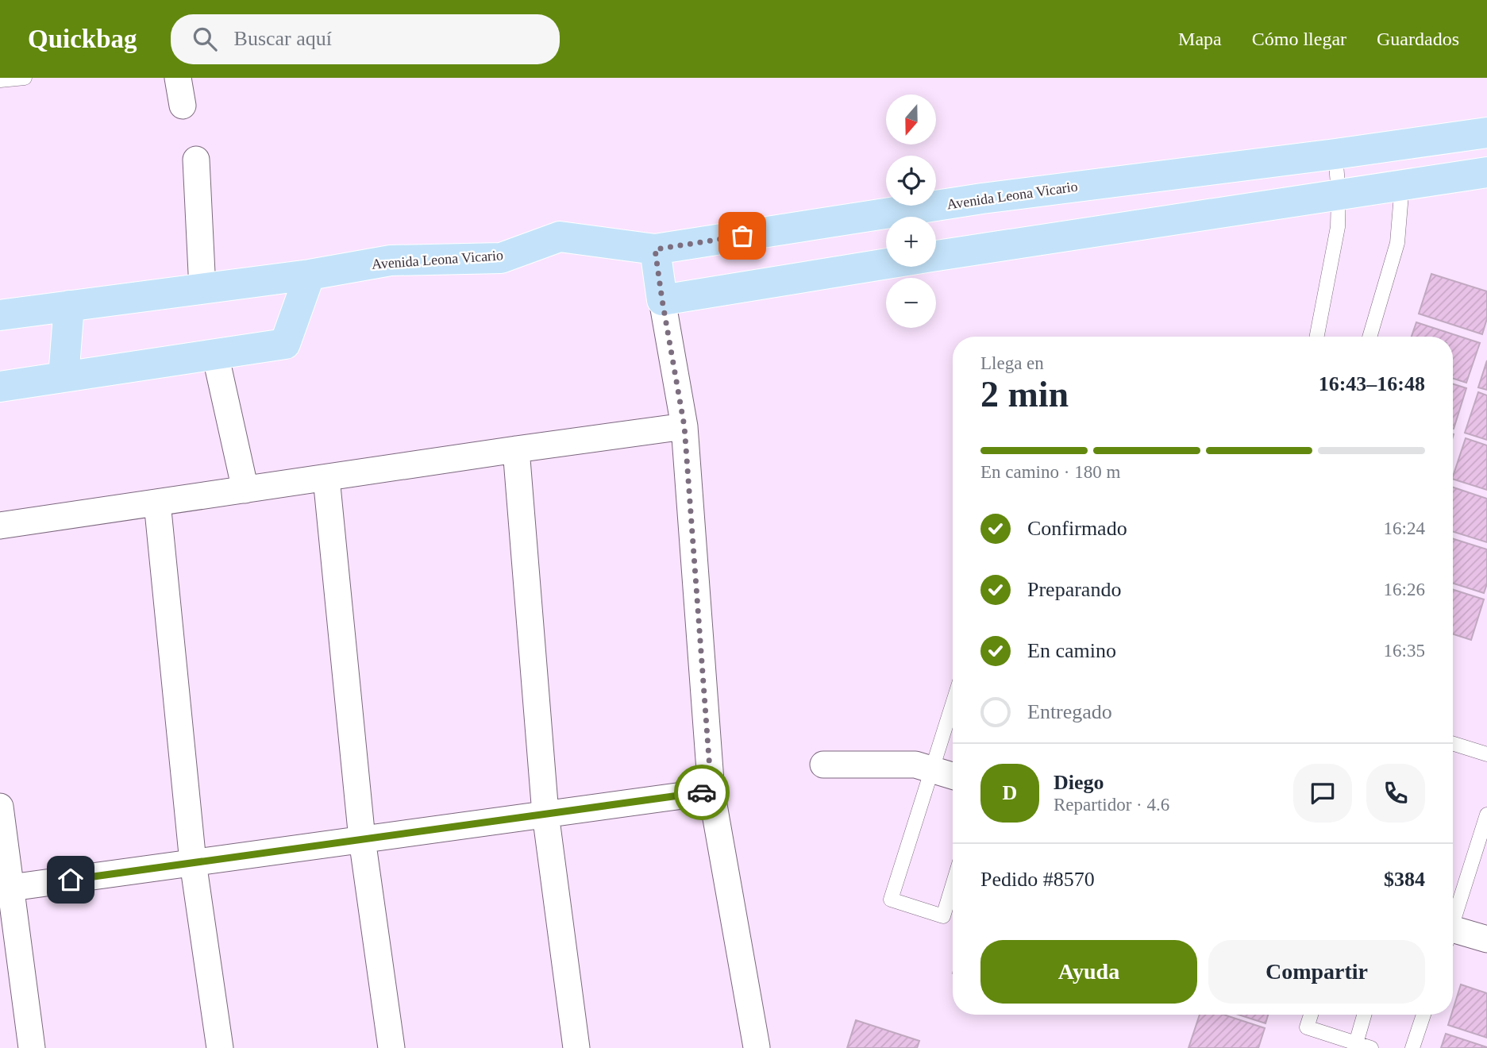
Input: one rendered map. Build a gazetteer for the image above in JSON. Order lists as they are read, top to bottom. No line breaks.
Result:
{"streets":{"main road":["Avenida Leona Vicario"]},"north":"bottom","page":{"header":"Quickbag","search":"Buscar aquí","nav":["Mapa","Cómo llegar","Guardados"],"map_buttons":["+","−"],"heading":["2 min","Llega en","16:43–16:48"],"panel":["Diego","Repartidor · 4.6","Pedido #8570","$384"],"bar":"En camino · 180 m","list":[["Confirmado","16:24"],["Preparando","16:26"],["En camino","16:35"],"Entregado"],"round":"D","buttons":["Ayuda","Compartir"]}}
